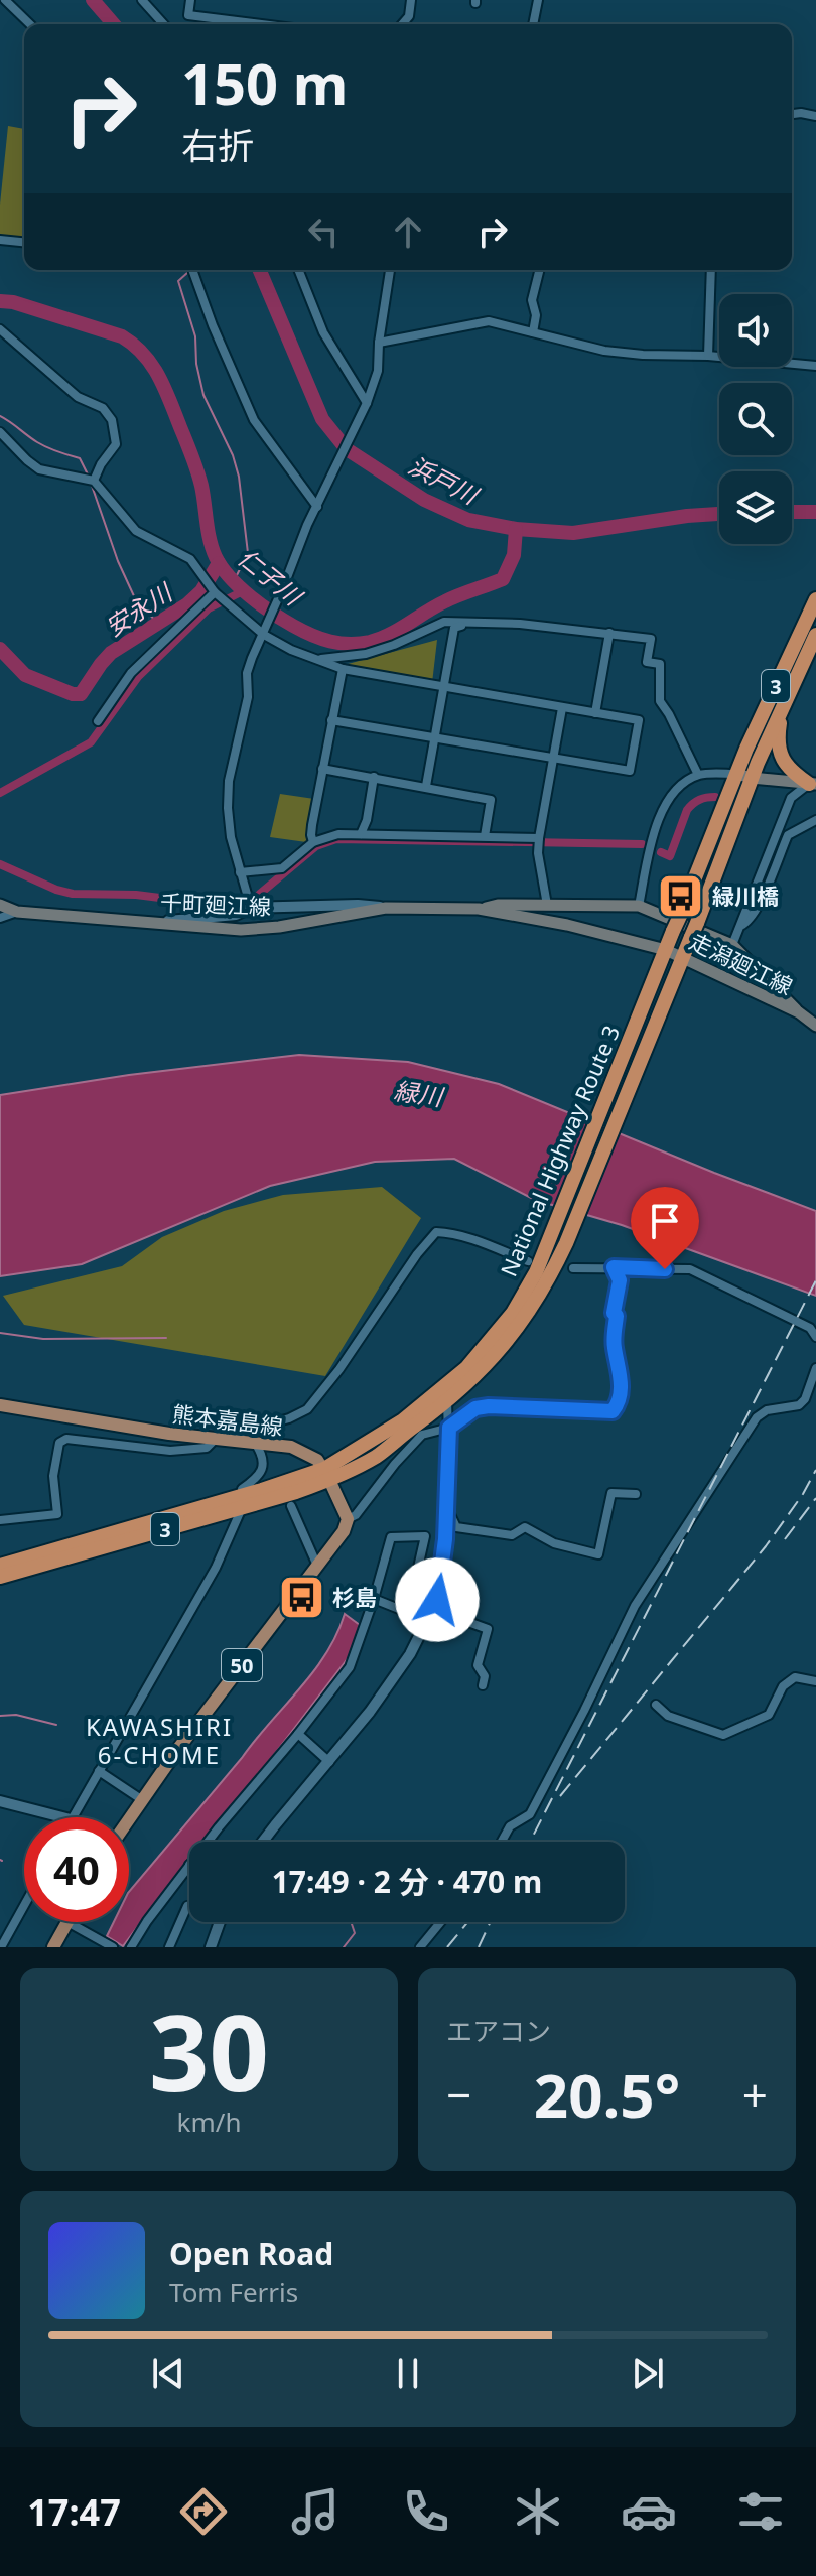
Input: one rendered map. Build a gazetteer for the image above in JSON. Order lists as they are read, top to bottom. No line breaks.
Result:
{"streets":{"highway":["3","National Highway Route 3"],"main road":["千町廻江線","走潟廻江線","熊本嘉島線","50"]},"crossings":[["千町廻江線","走潟廻江線"],["千町廻江線","National Highway Route 3"],["走潟廻江線","National Highway Route 3"],["National Highway Route 3","熊本嘉島線"]],"districts":["KAWASHIRI 6-CHOME"],"water":["浜戸川","仁子川","安永川","緑川"],"places":{"bus stop":["緑川橋","杉島"]},"page":{"turn":["150 m","右折"],"limit":"40","trip":"17:49 · 2 分 · 470 m","tile":[["30","km/h"],"エアコン"],"heat":["−","20.5°","+"],"song":["Open Road","Tom Ferris"],"tabs":"17:47"}}
